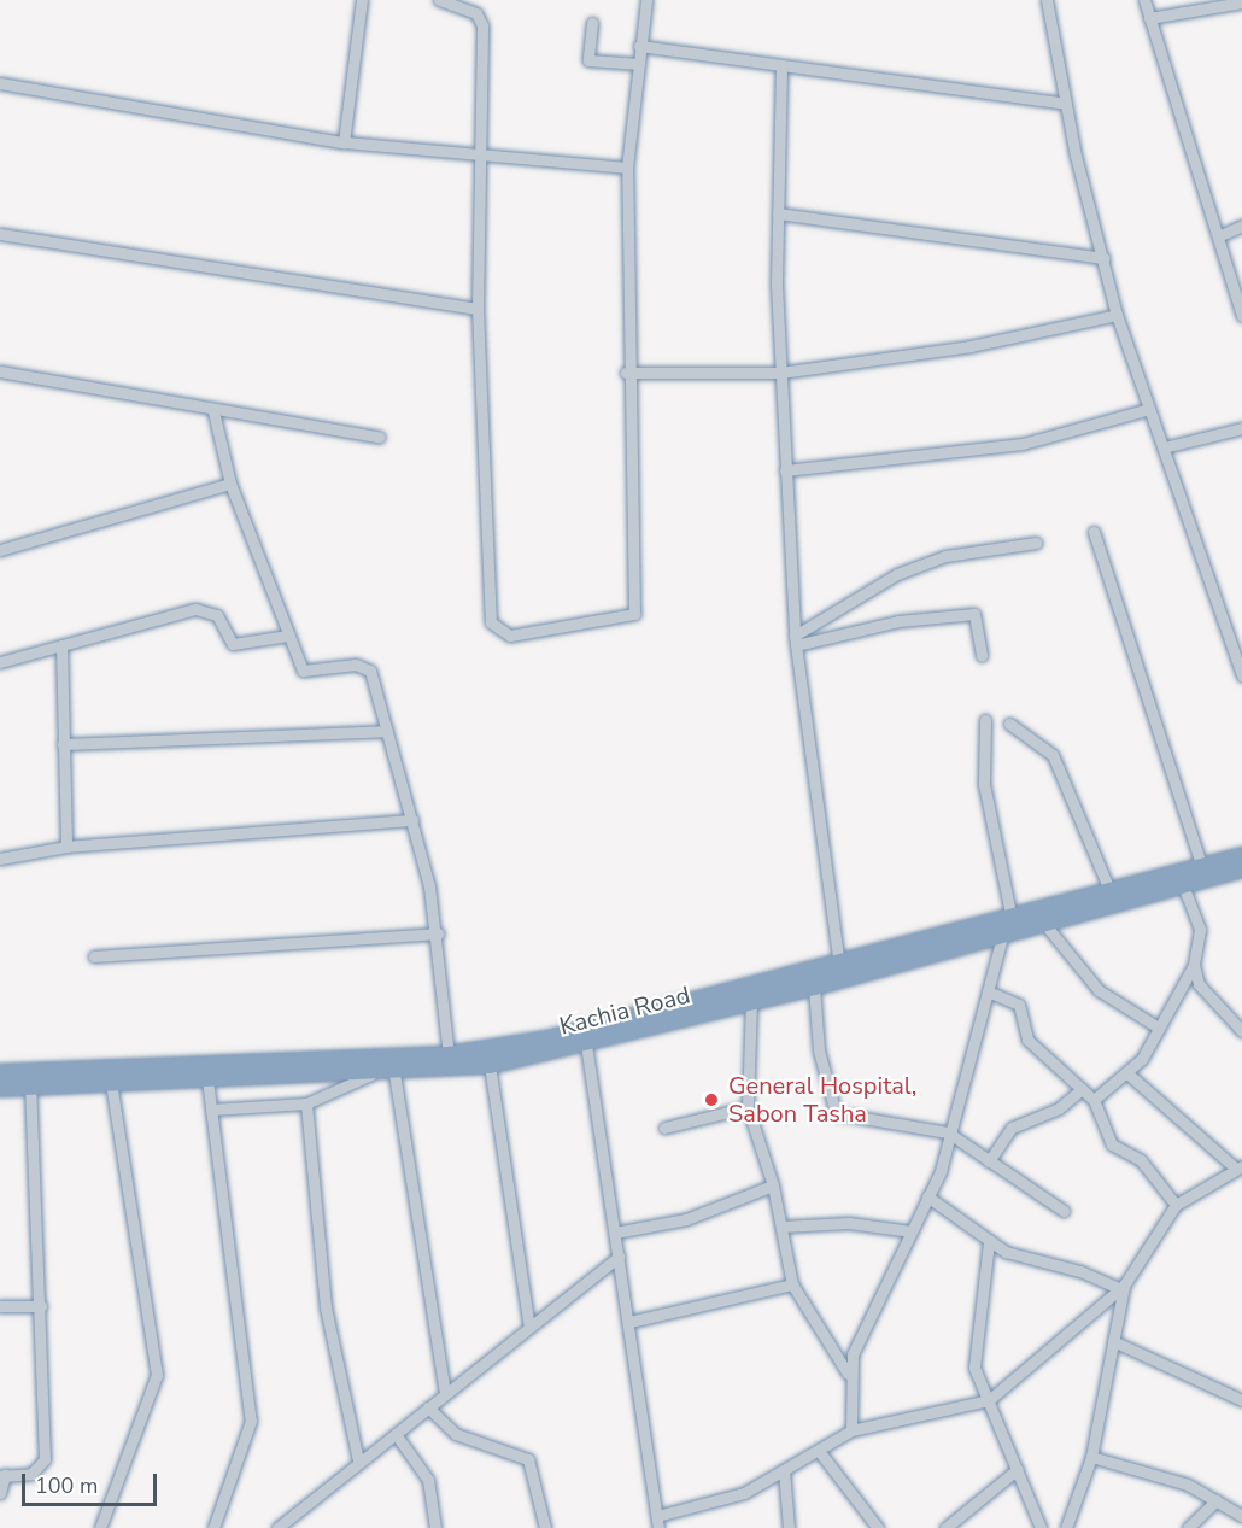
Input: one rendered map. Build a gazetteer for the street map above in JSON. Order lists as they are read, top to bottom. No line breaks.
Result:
{"streets":{"highway":["Kachia Road"]},"places":["General Hospital, Sabon Tasha"],"scale_bar":"100 m"}
